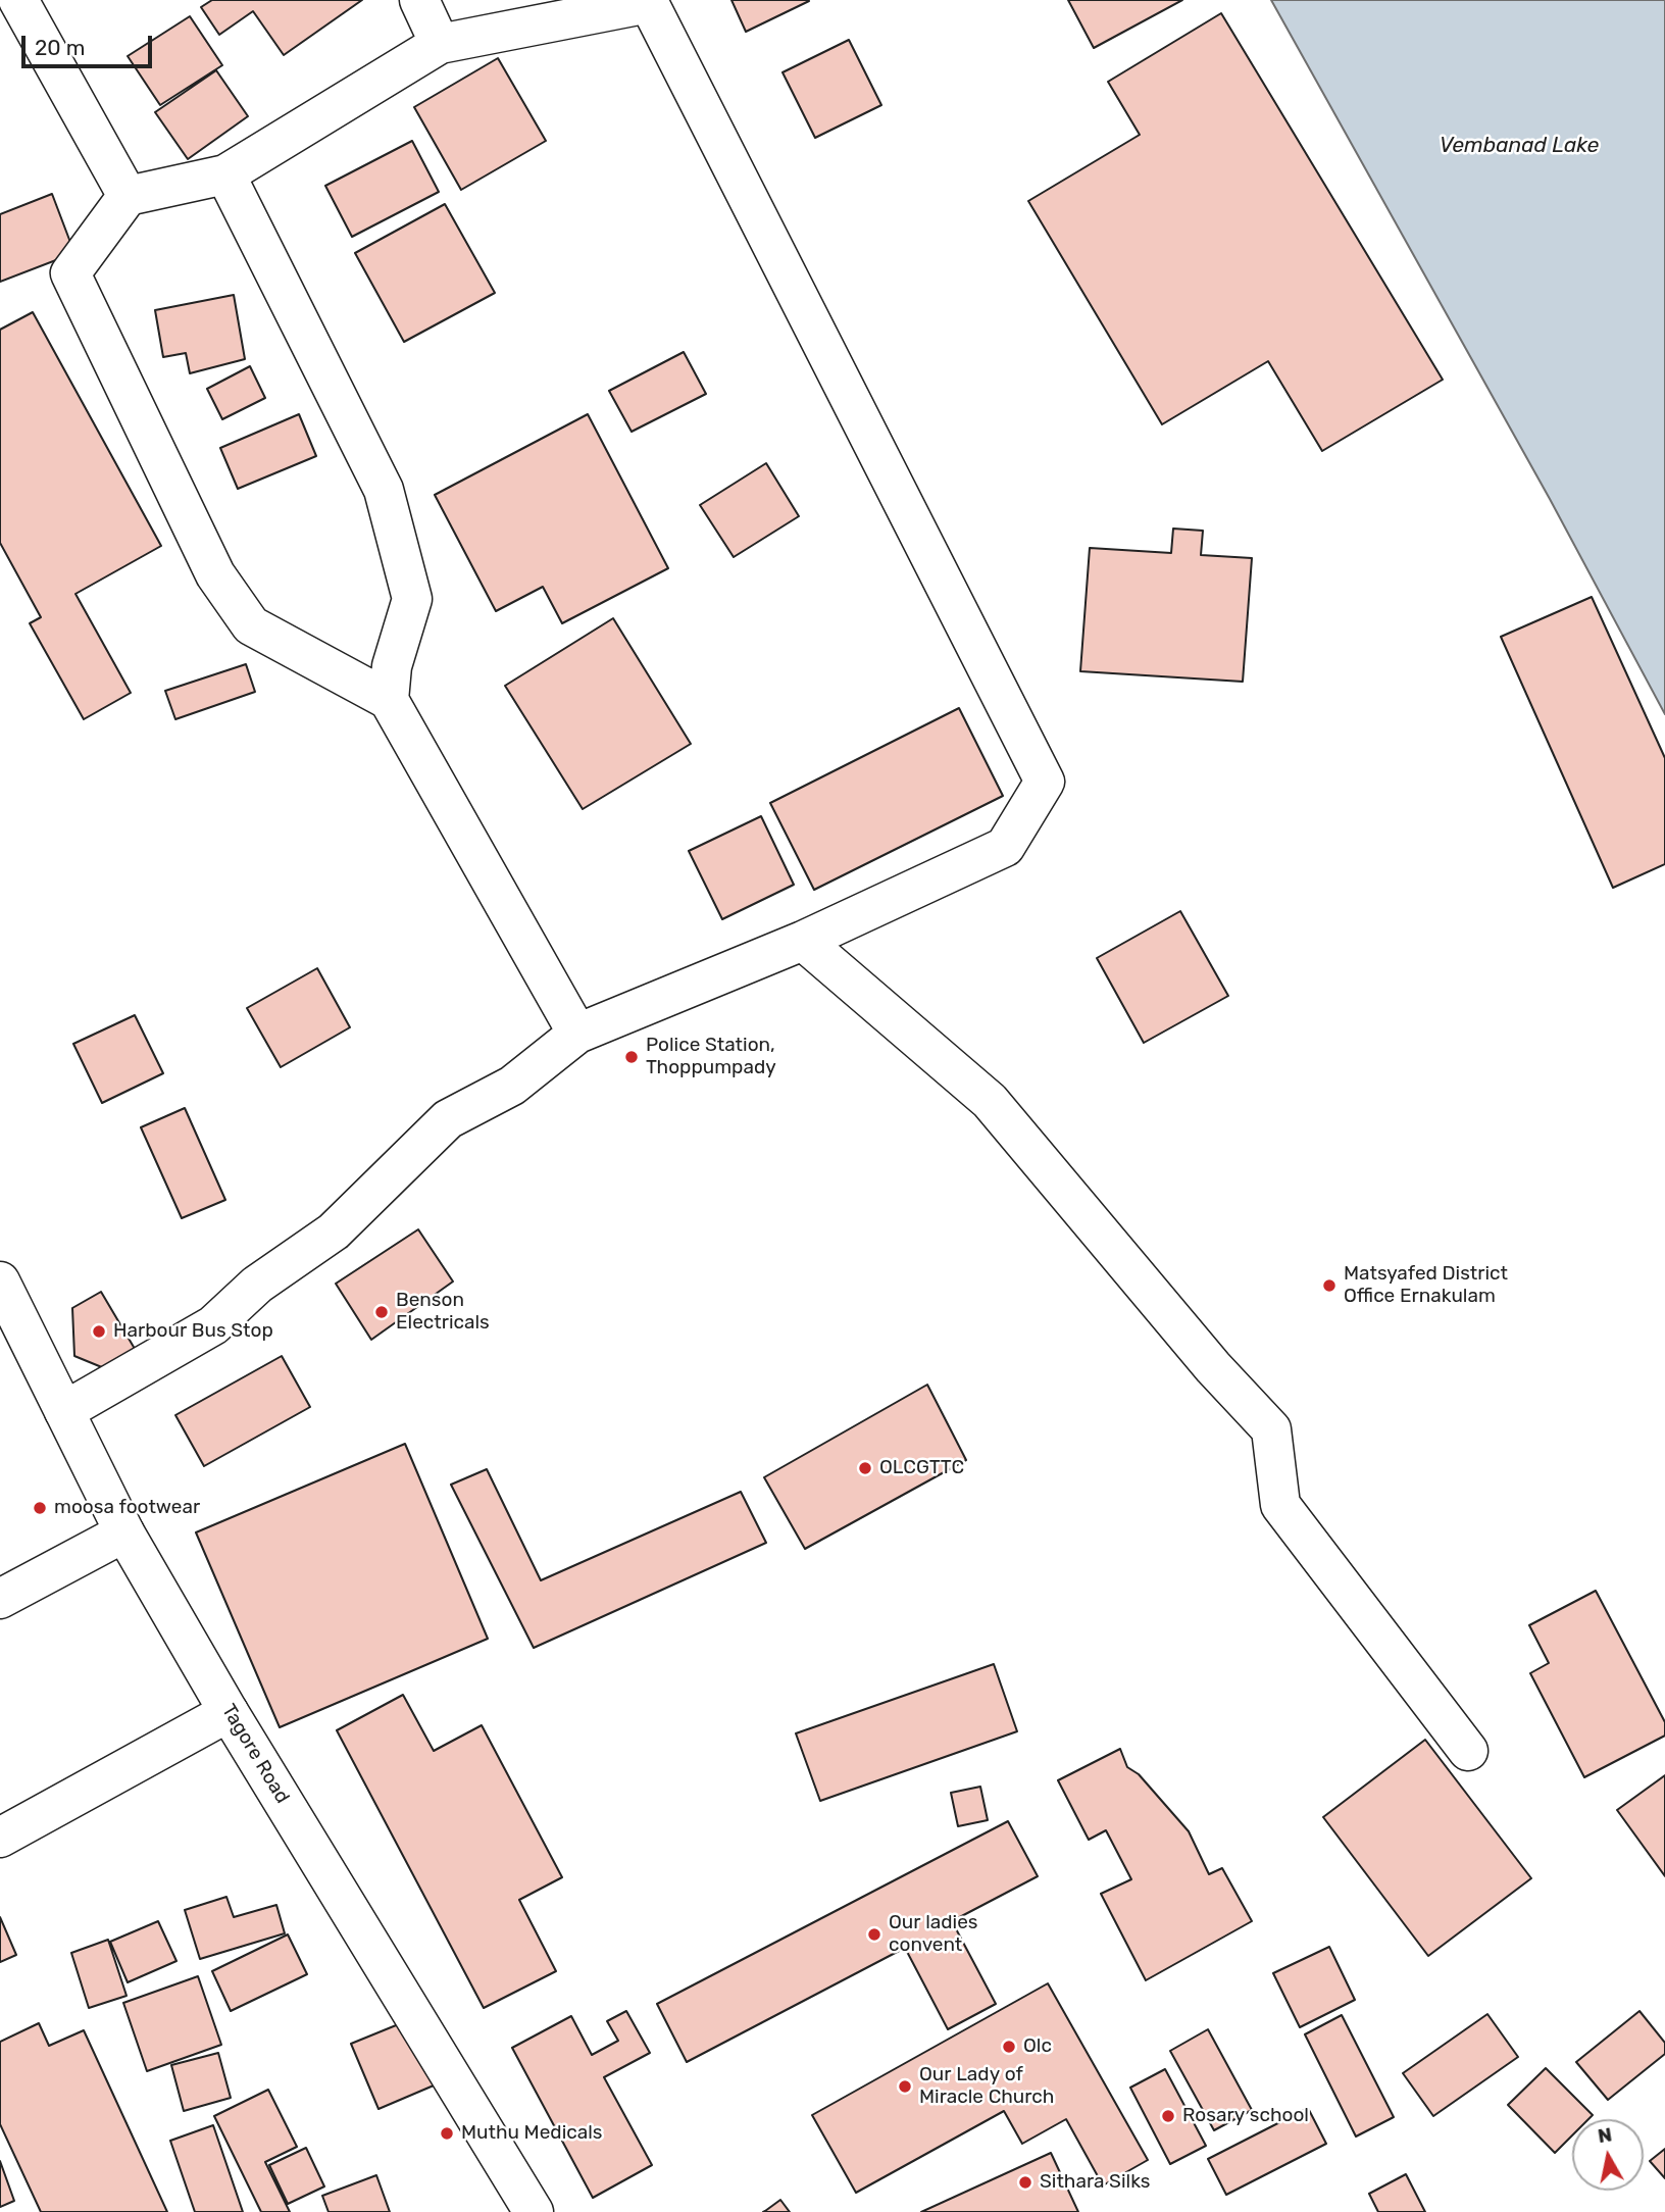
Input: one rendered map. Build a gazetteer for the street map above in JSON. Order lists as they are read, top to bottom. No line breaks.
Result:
{"streets":{"street":["Tagore Road"]},"water":["Vembanad Lake"],"places":["Police Station, Thoppumpady","Matsyafed District Office Ernakulam","Benson Electricals","Harbour Bus Stop","OLCGTTC","moosa footwear","Our ladies convent","Olc","Our Lady of Miracle Church","Rosary school","Muthu Medicals","Sithara Silks"],"scale_bar":"20 m","north":"top"}
